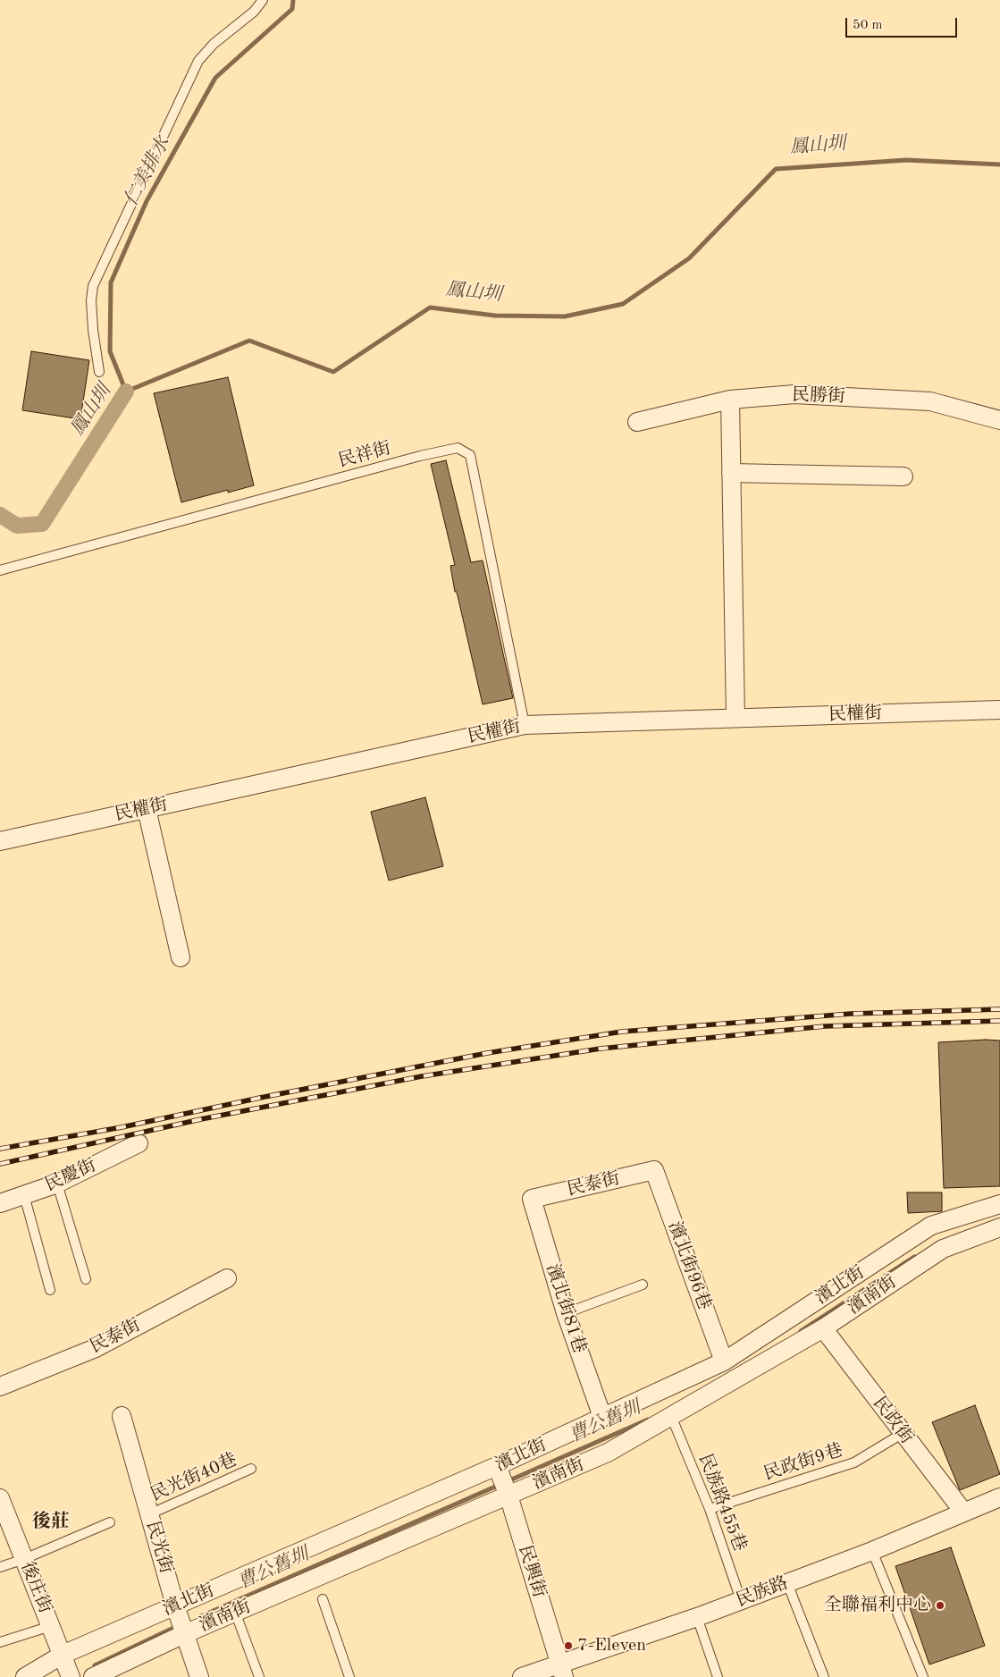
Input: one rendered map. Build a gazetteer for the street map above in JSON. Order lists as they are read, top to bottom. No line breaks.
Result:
{"streets":{"street":["民勝街","民權街","民慶街","民泰街","濱北街96巷","濱北街","濱南街","濱北街81巷","民政街","民光街","民興街","後庄街","民族路"],"lane":["民祥街","民政街9巷","民光街40巷","民族路455巷"]},"crossings":[["民祥街","民權街"],["民泰街","濱北街96巷"],["民泰街","濱北街81巷"],["濱北街96巷","濱北街"],["濱北街","濱南街"],["濱北街","濱北街81巷"],["濱北街","民光街"],["濱北街","民興街"],["濱北街","後庄街"],["濱南街","民政街"],["濱南街","民族路455巷"],["濱南街","民光街"],["濱南街","民興街"],["民政街","民政街9巷"],["民政街","民族路"],["民政街9巷","民族路455巷"],["民光街40巷","民光街"],["民族路455巷","民族路"],["民興街","民族路"]],"districts":["後莊"],"water":["鳳山圳","仁美排水","曹公舊圳"],"places":["全聯福利中心","7-Eleven"],"scale_bar":"50 m"}
